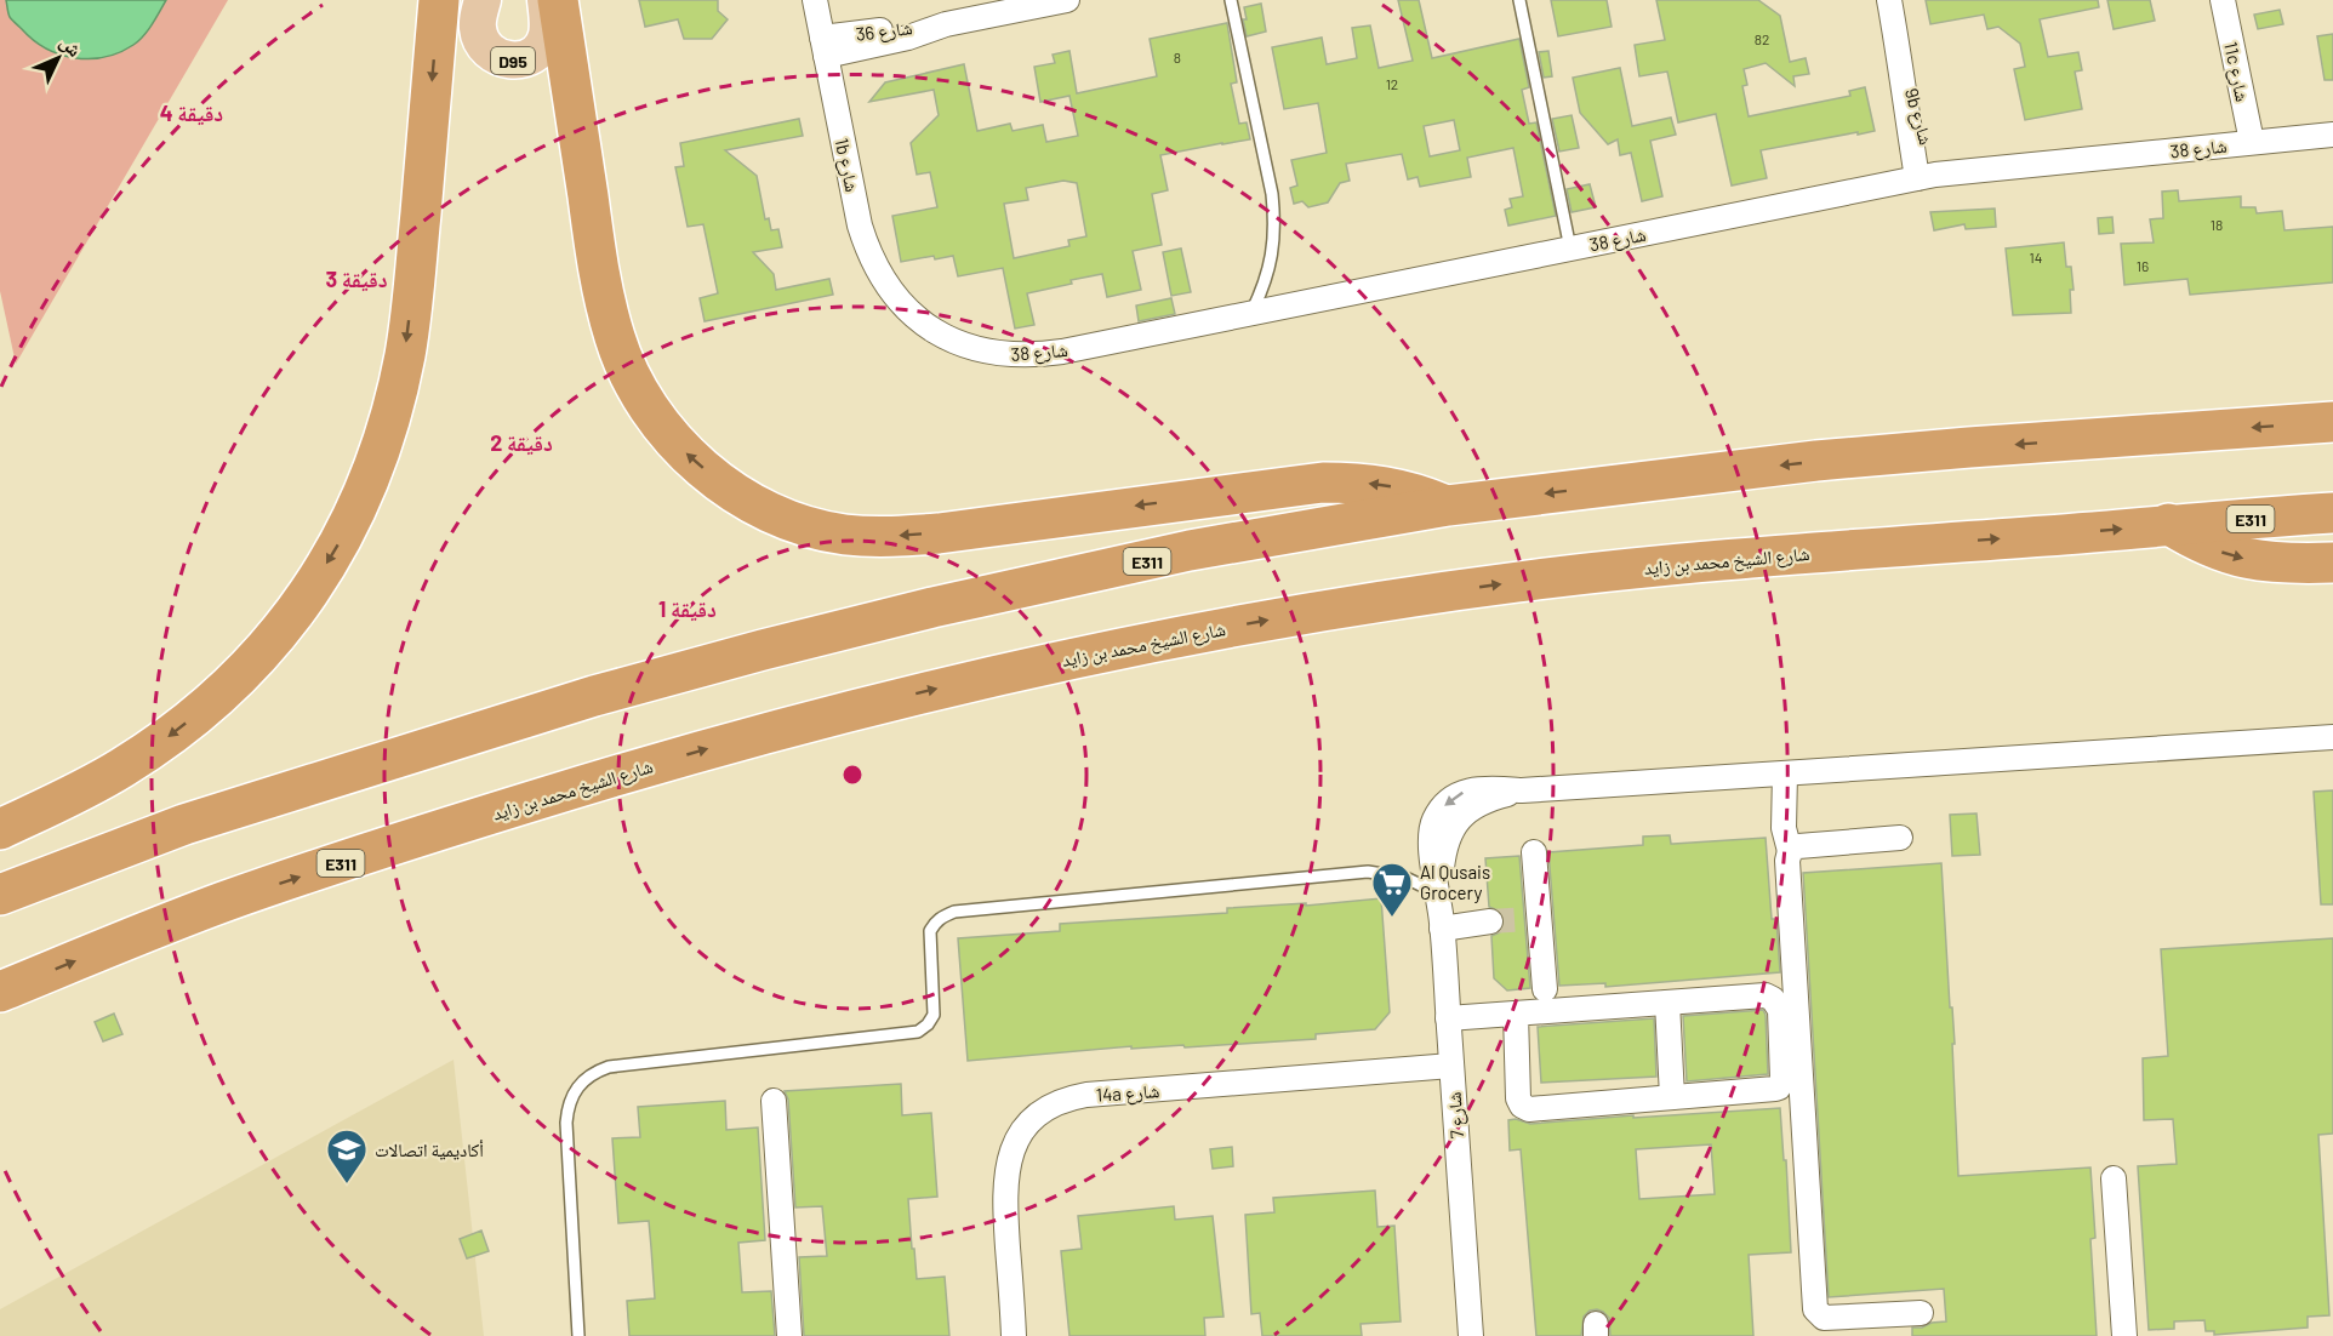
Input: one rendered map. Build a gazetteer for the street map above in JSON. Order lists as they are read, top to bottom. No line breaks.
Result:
{"streets":{"highway":["E311","شارع الشيخ محمد بن زايد"],"main road":["D95"],"street":["شارع 36","11c شارع","9b شارع","شارع 38","1b شارع","14a شارع","شارع 7"]},"crossings":[["شارع 36","1b شارع"],["11c شارع","شارع 38"],["9b شارع","شارع 38"],["شارع 38","1b شارع"],["14a شارع","شارع 7"]],"places":{"supermarket":["Al Qusais Grocery"],"school or university":["أكاديمية اتصالات"]},"house_numbers":["82","8","12","18","14","16"],"north":"top right","rings":["4 دقيقة","3 دقيقة","2 دقيقة","1 دقيقة"]}
